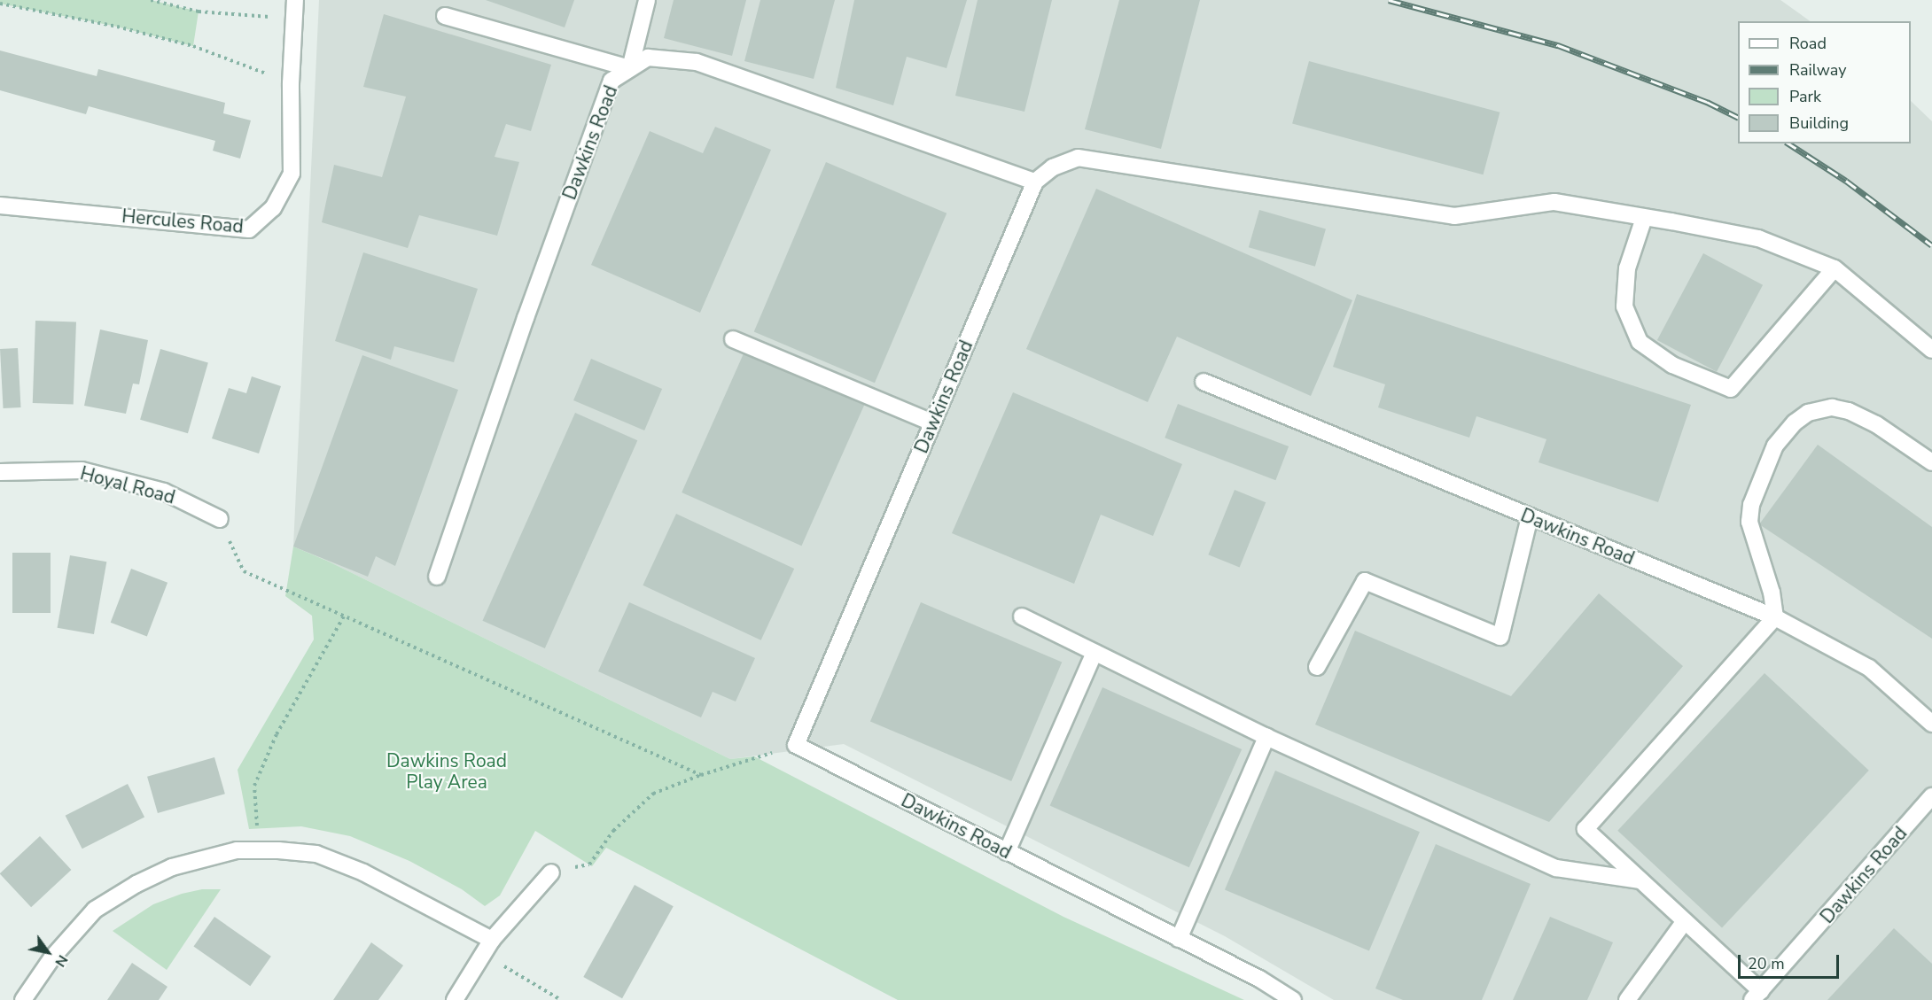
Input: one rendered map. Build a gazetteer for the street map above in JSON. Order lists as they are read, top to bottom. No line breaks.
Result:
{"streets":{"street":["Dawkins Road","Hercules Road","Hoyal Road"]},"parks":["Dawkins Road Play Area"],"legend":["Road","Railway","Park","Building"],"scale_bar":"20 m","north":"bottom right"}
